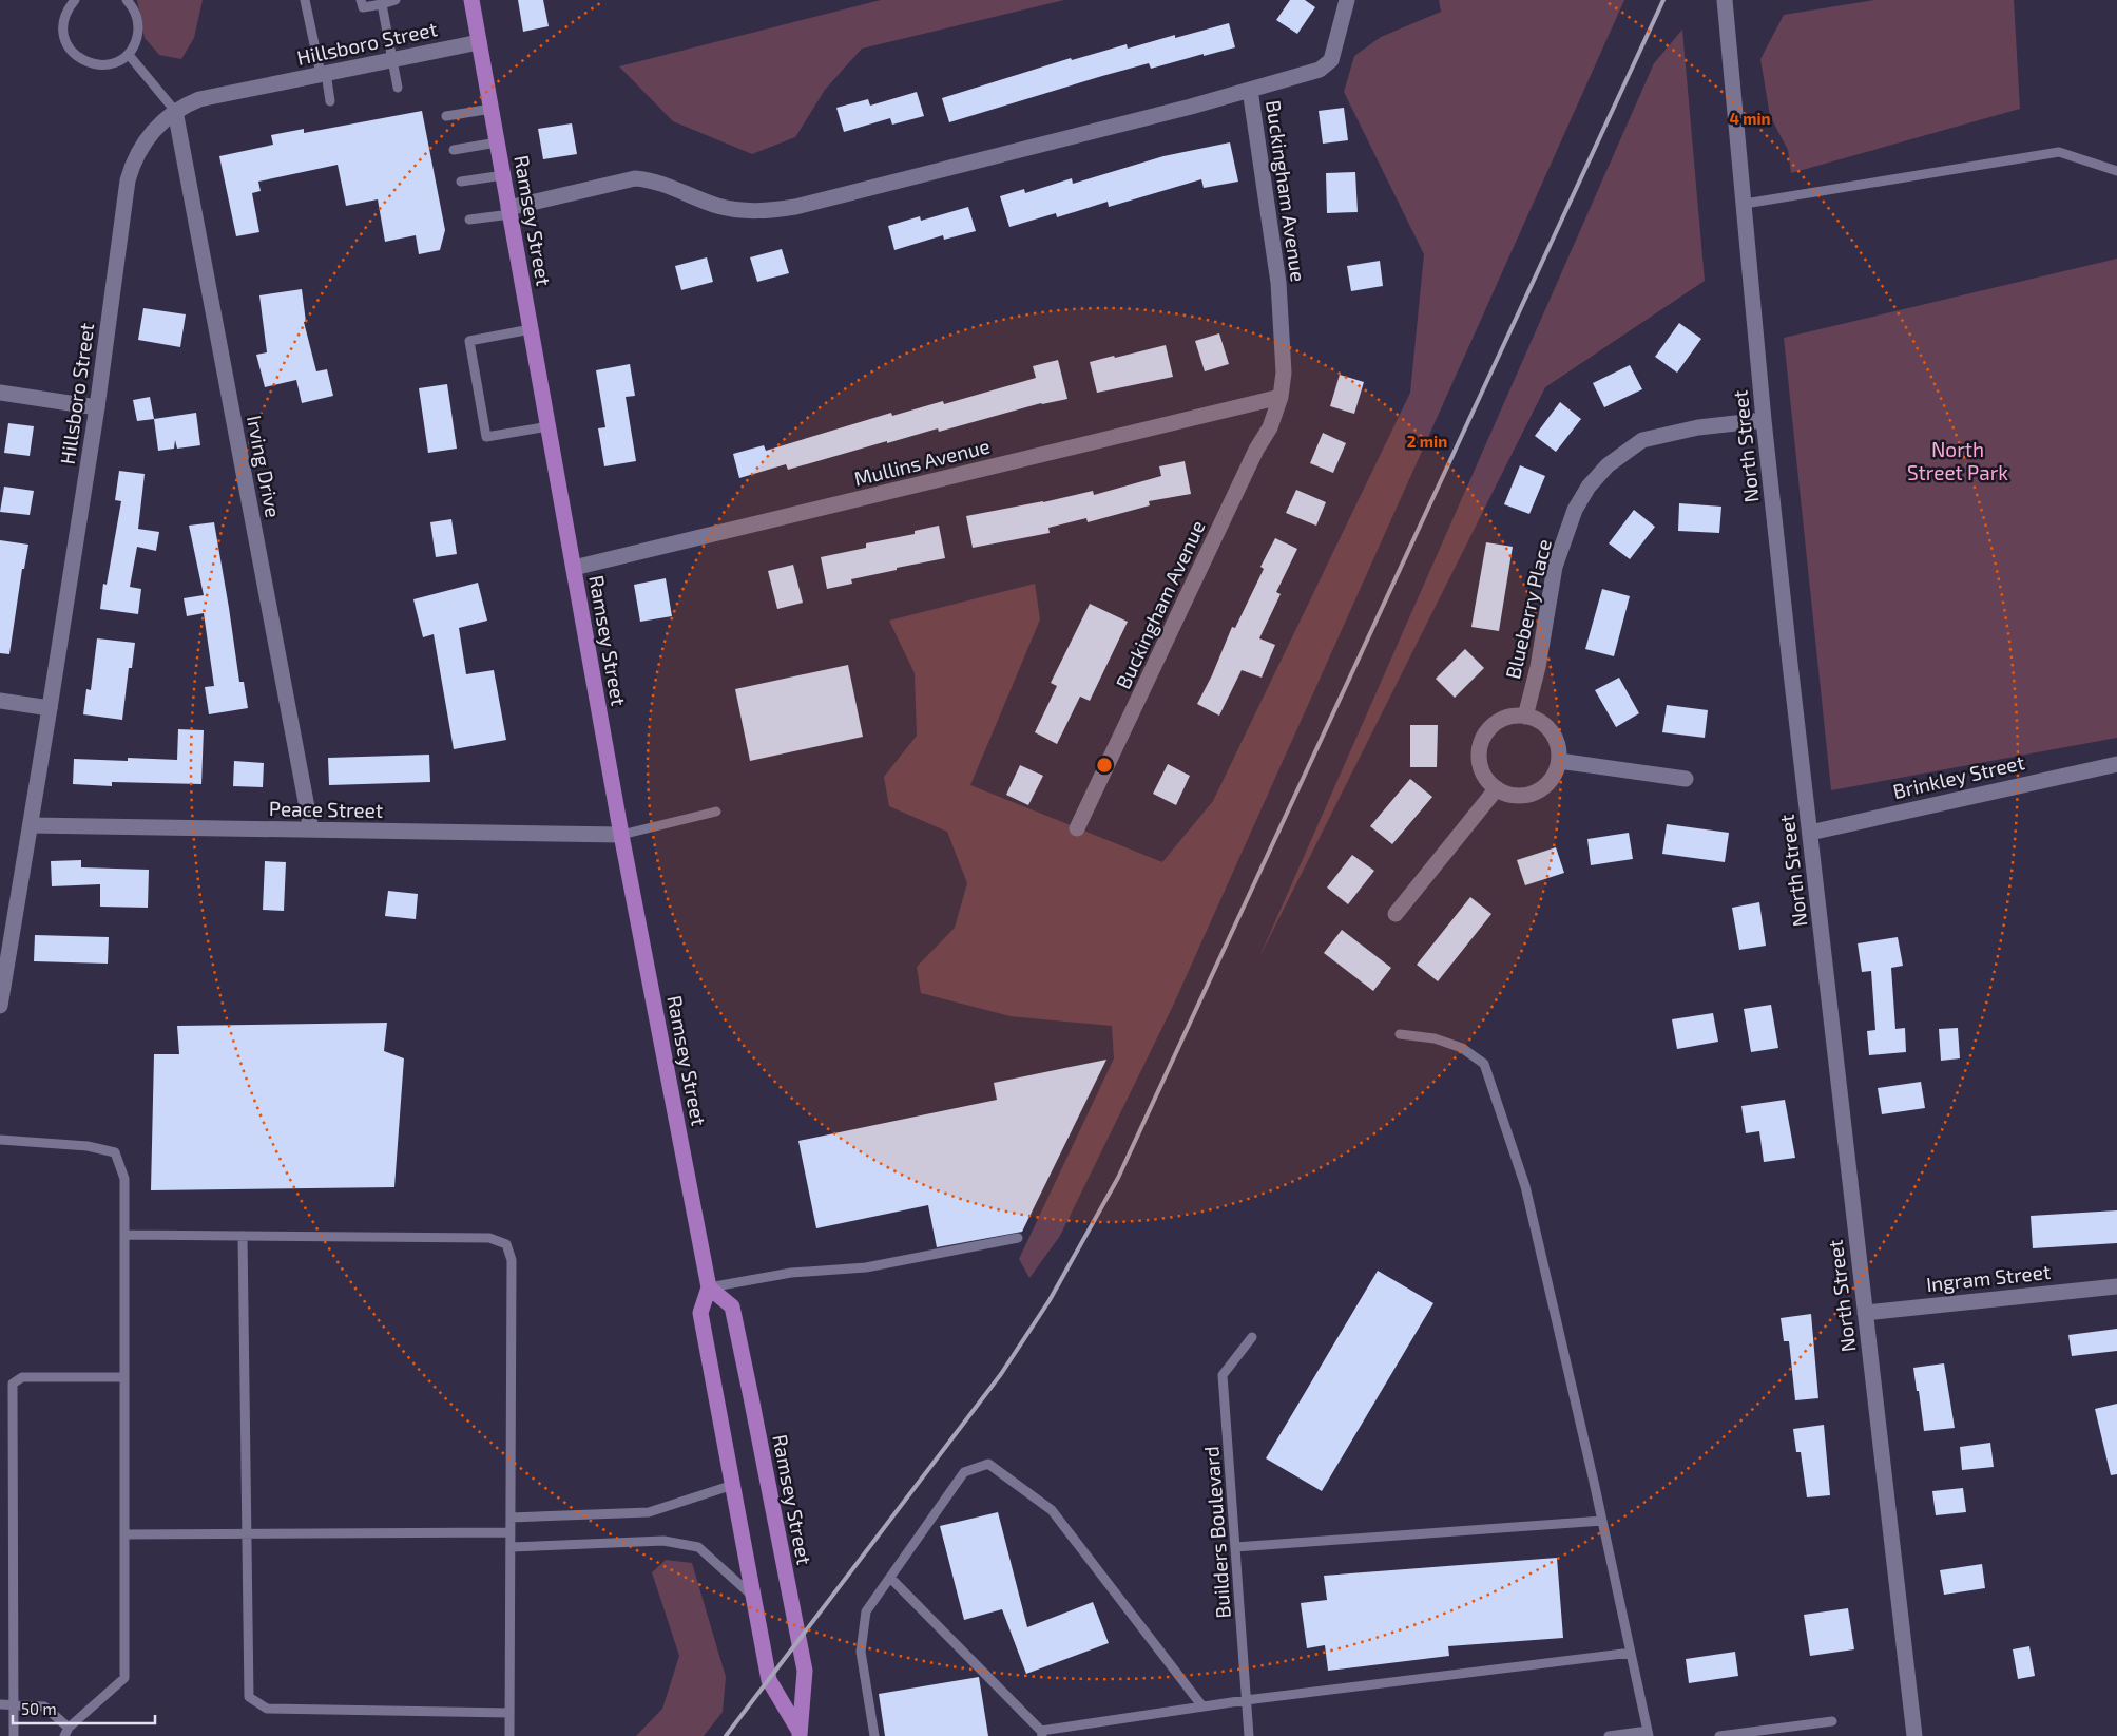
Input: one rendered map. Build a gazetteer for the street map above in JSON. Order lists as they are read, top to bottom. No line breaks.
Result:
{"streets":{"main road":["Ramsey Street"],"street":["Hillsboro Street","Buckingham Avenue","North Street","Mullins Avenue","Irving Drive","Blueberry Place","Brinkley Street","Peace Street","Ingram Street"],"lane":["Builders Boulevard"]},"crossings":[["Hillsboro Street","Ramsey Street"],["Hillsboro Street","Irving Drive"],["Hillsboro Street","Peace Street"],["Buckingham Avenue","Ramsey Street"],["Buckingham Avenue","Mullins Avenue"],["Ramsey Street","Mullins Avenue"],["Ramsey Street","Peace Street"],["North Street","Blueberry Place"],["North Street","Brinkley Street"],["North Street","Ingram Street"],["Irving Drive","Peace Street"]],"parks":["North Street Park"],"scale_bar":"50 m","rings":["4 min","2 min"]}
